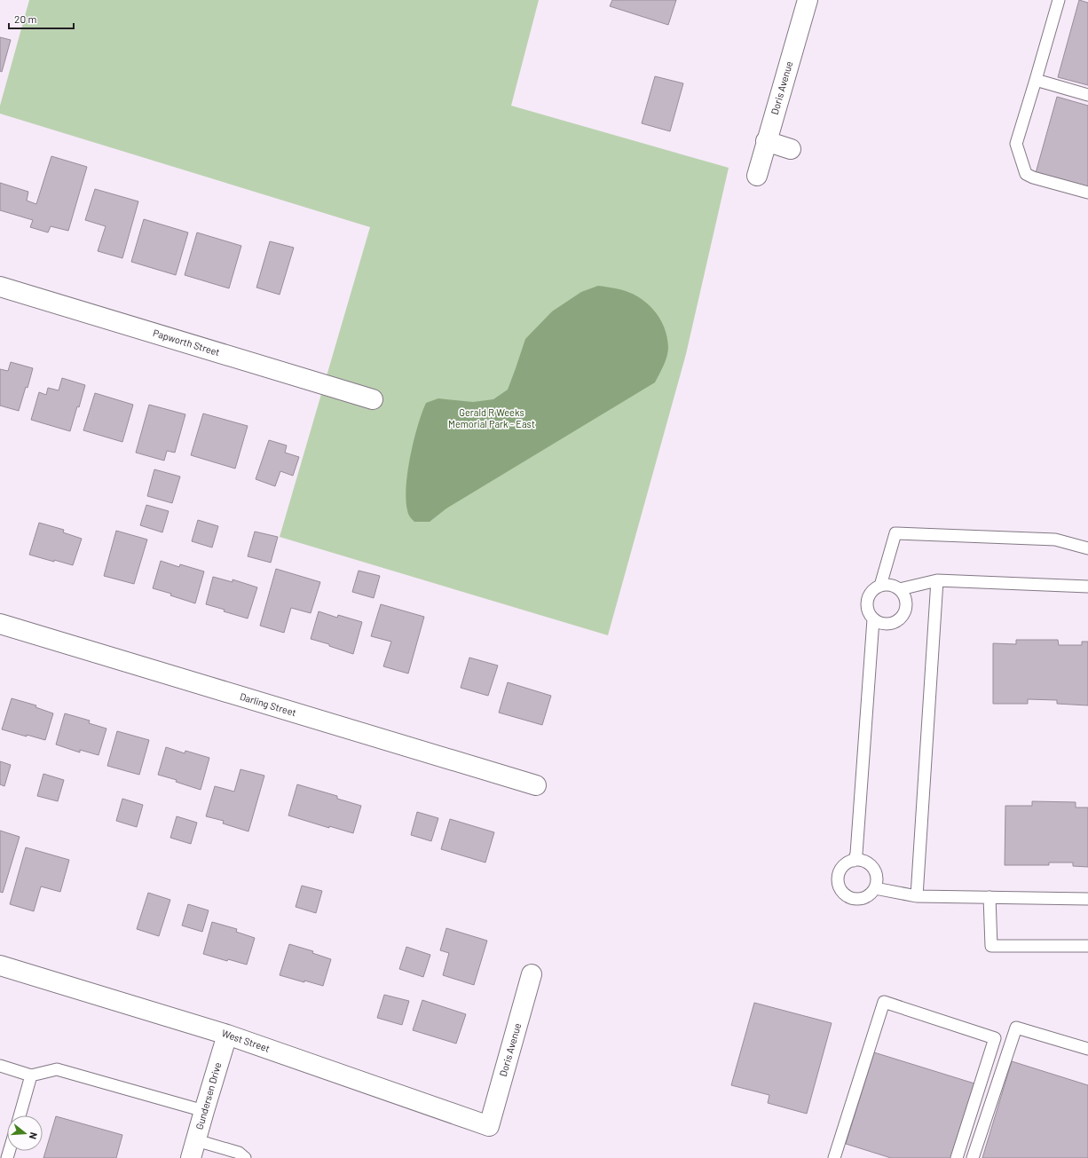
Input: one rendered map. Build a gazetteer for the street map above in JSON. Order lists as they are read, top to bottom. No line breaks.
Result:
{"streets":{"street":["Doris Avenue","Papworth Street","Darling Street","West Street","Gundersen Drive"]},"crossings":[["Doris Avenue","West Street"],["West Street","Gundersen Drive"]],"parks":["Gerald R Weeks Memorial Park - East"],"scale_bar":"20 m","north":"right"}
